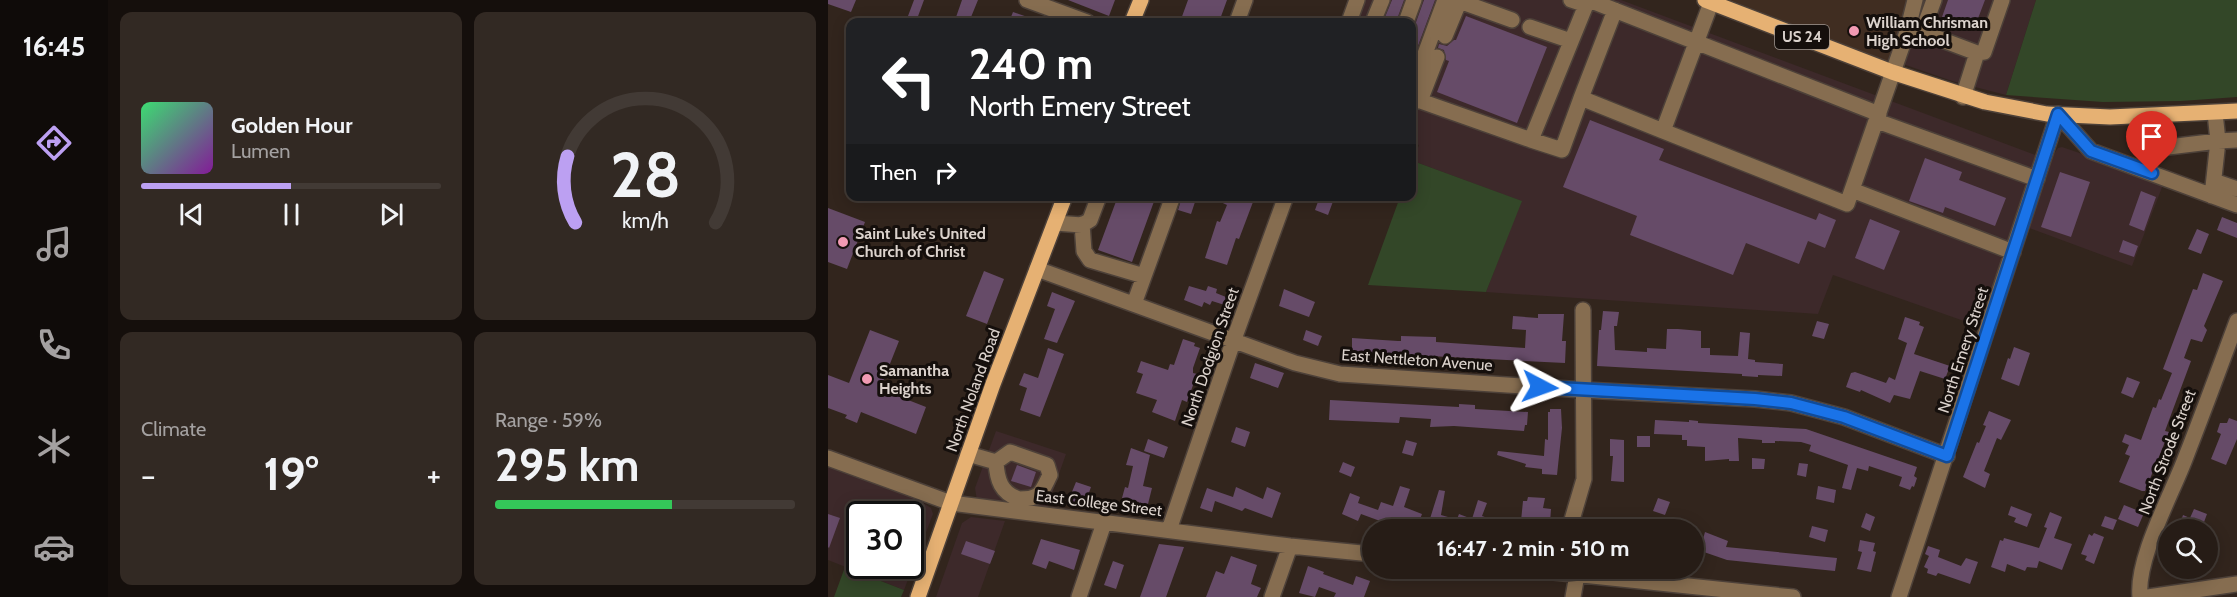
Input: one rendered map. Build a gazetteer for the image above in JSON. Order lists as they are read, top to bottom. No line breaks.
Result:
{"streets":{"main road":["US 24","North Noland Road"],"street":["North Emery Street","North Dodgion Street","East Nettleton Avenue","North Strode Street","East College Street"]},"crossings":[["US 24","North Emery Street"],["North Emery Street","East Nettleton Avenue"],["North Dodgion Street","East Nettleton Avenue"],["North Dodgion Street","East College Street"],["East Nettleton Avenue","North Noland Road"],["North Noland Road","East College Street"]],"places":["William Chrisman High School","Saint Luke's United Church of Christ","Samantha Heights"],"page":{"tabs":"16:45","turn":["240 m","North Emery Street"],"song":["Golden Hour","Lumen"],"then":"Then","tile":["Climate",["Range · 59%","295 km"]],"heat":["−","19°","+"],"limit":"30","trip":"16:47 · 2 min · 510 m","gauge":["28","km/h"]}}
